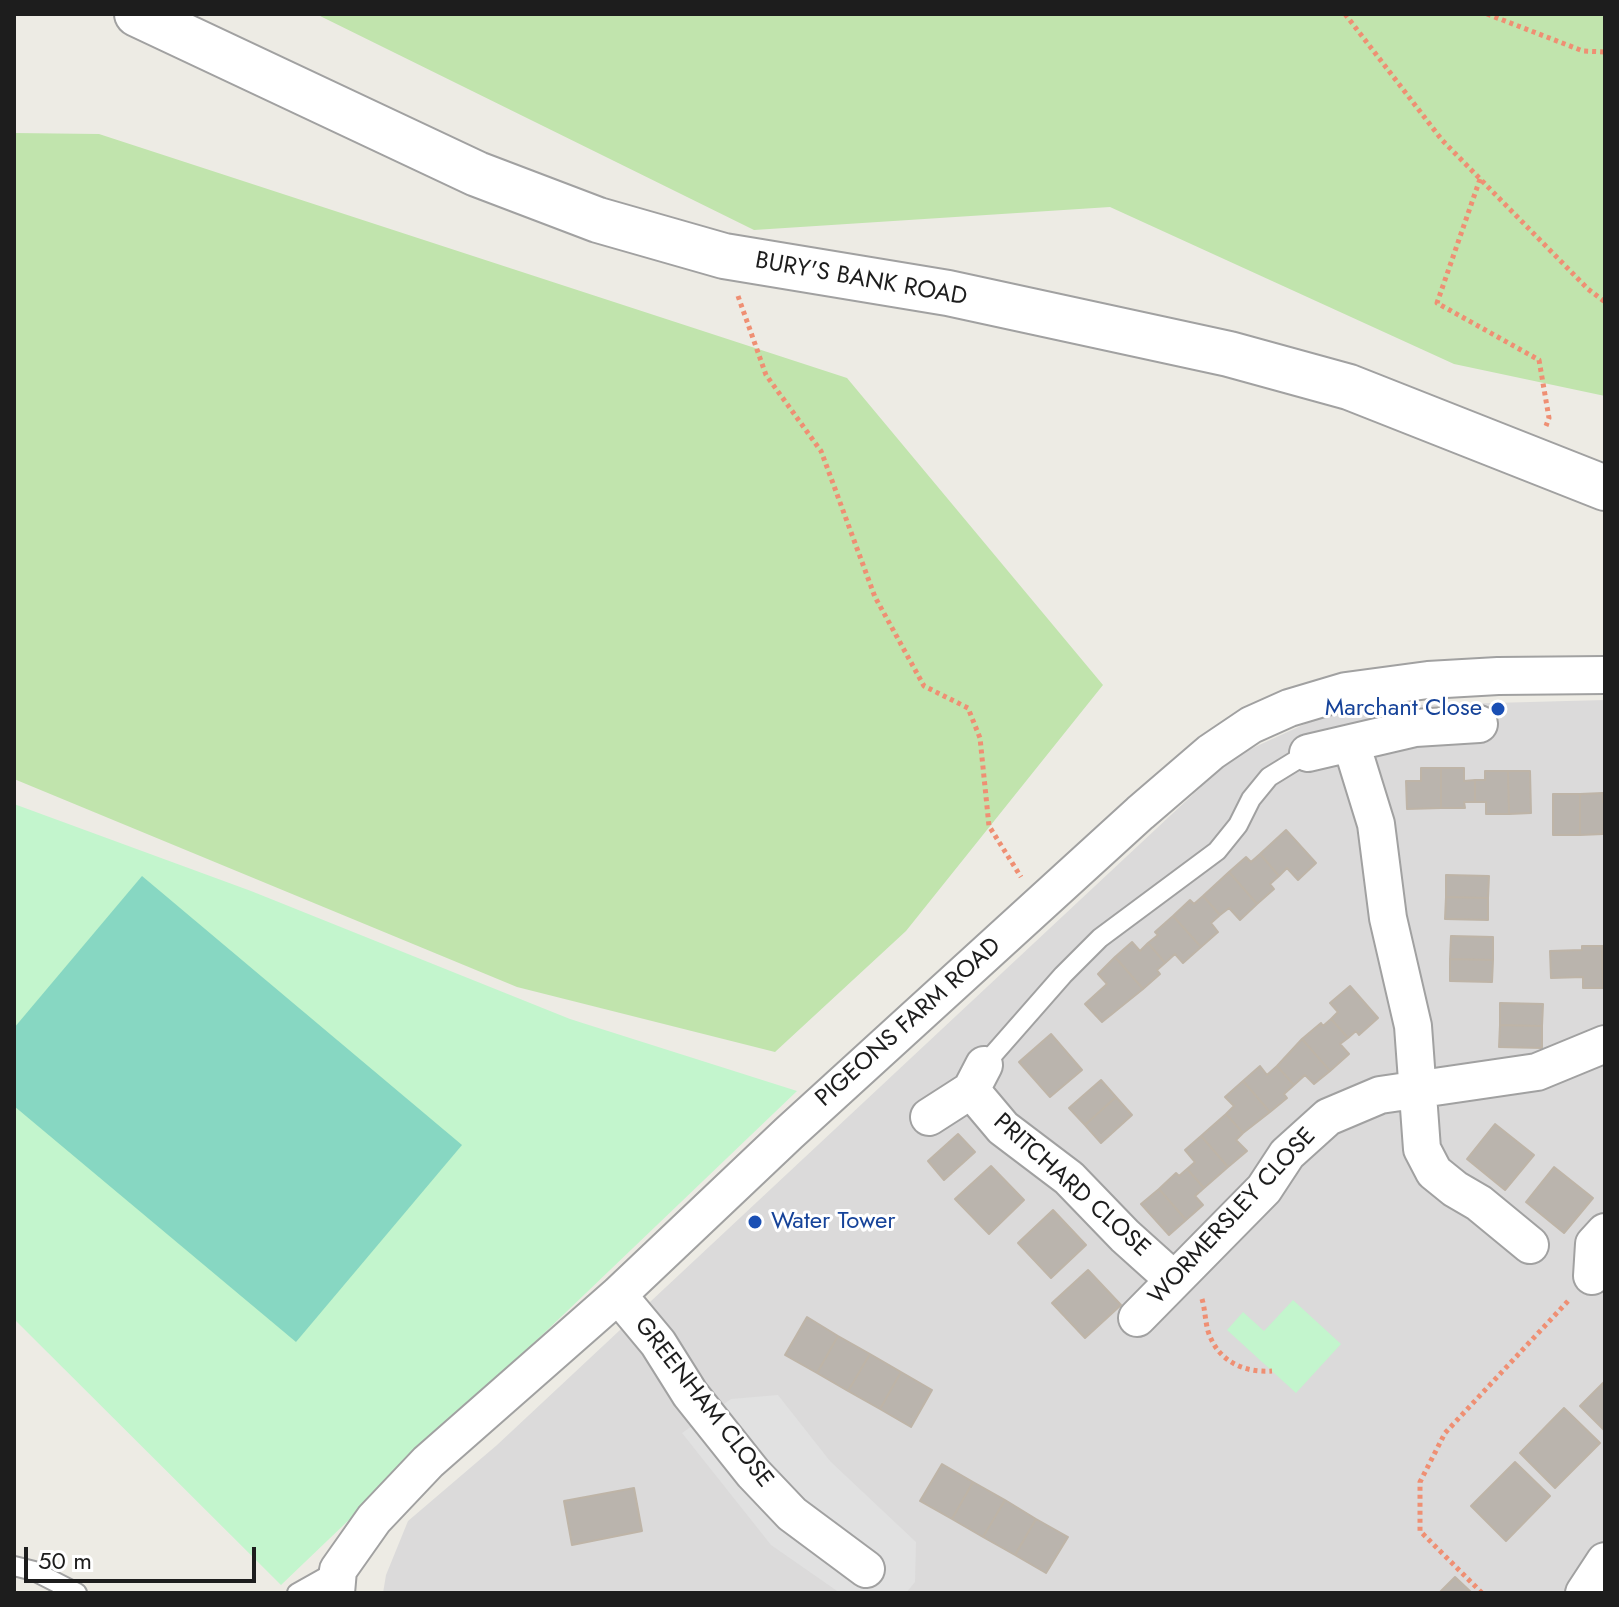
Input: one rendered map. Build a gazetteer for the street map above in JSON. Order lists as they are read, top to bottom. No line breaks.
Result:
{"streets":{"street":["BURY'S BANK ROAD","PIGEONS FARM ROAD","PRITCHARD CLOSE","WORMERSLEY CLOSE","GREENHAM CLOSE"]},"crossings":[["PIGEONS FARM ROAD","GREENHAM CLOSE"],["PRITCHARD CLOSE","WORMERSLEY CLOSE"]],"places":["Marchant Close","Water Tower"],"scale_bar":"50 m"}
